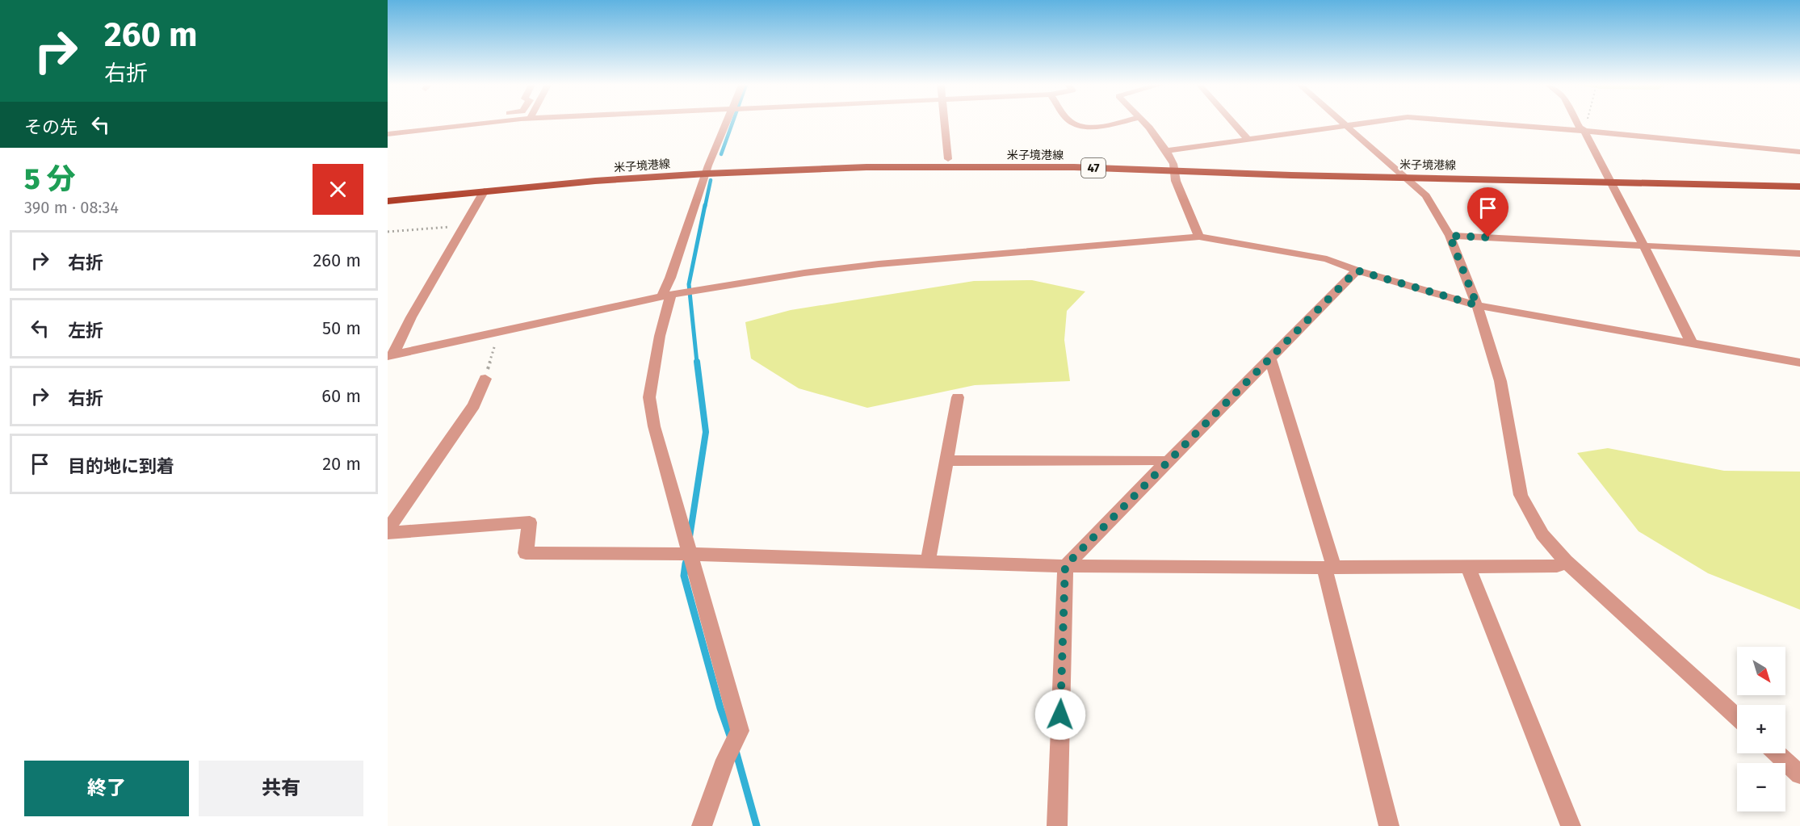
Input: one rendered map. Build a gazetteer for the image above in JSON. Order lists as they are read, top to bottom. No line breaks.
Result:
{"streets":{"main road":["米子境港線","47"]},"north":"bottom right","page":{"turn":["260 m","右折"],"then":"その先","heading":["5 分","390 m · 08:34"],"list":[{"name":"右折","value":"260 m"},{"name":"左折","value":"50 m"},{"name":"右折","value":"60 m"},{"name":"目的地に到着","value":"20 m"}],"map_buttons":["+","−"],"buttons":["終了","共有"]}}
